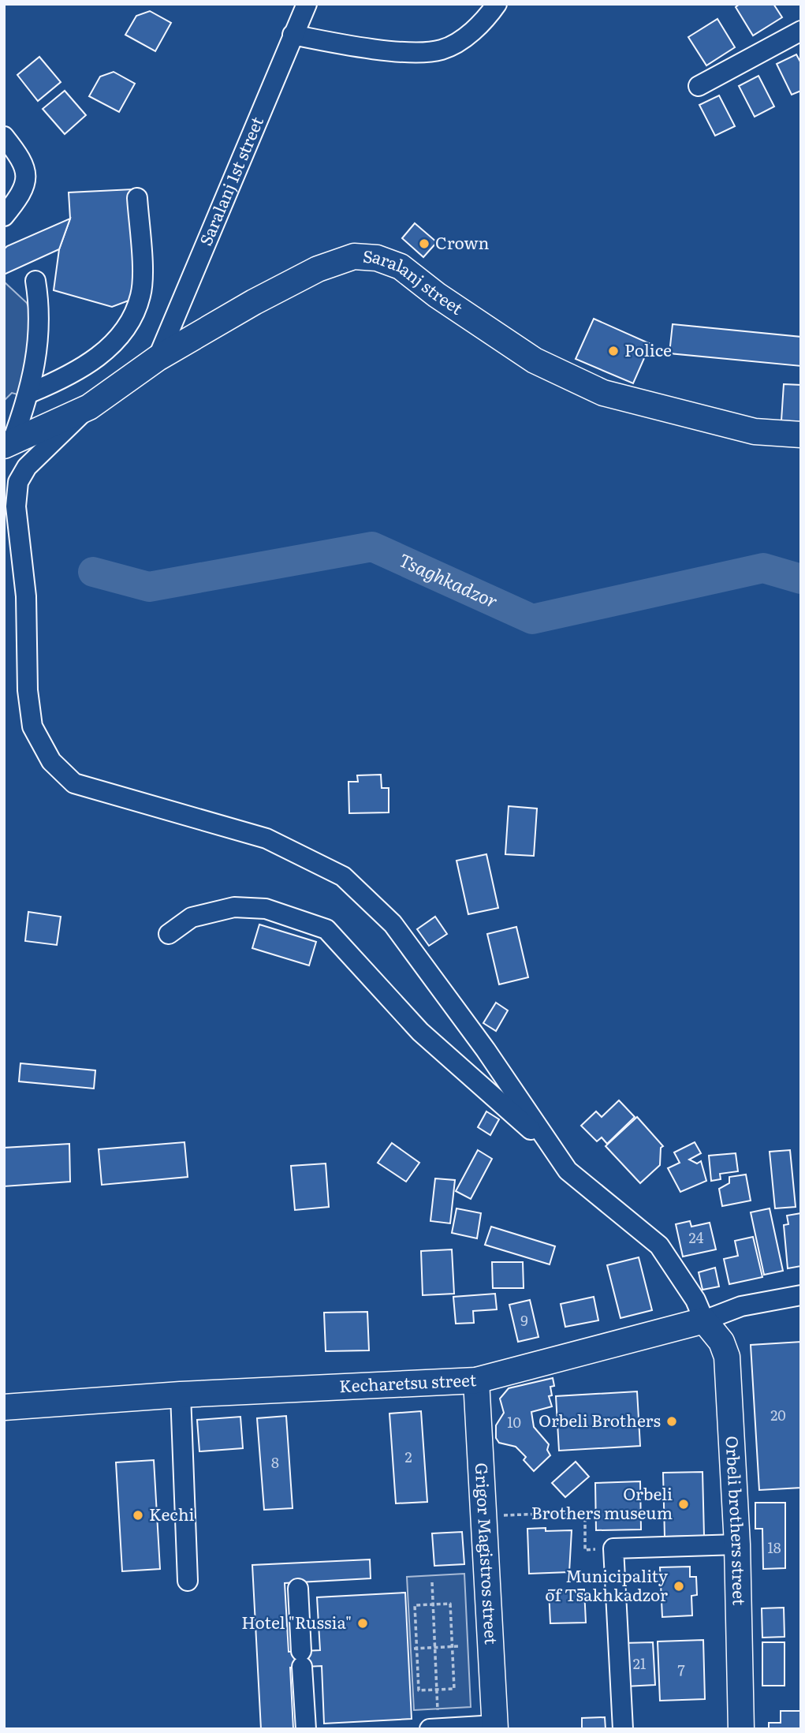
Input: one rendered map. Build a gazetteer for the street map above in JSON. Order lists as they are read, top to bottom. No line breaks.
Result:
{"streets":{"main road":["Saralanj street","Kecharetsu street","Orbeli brothers street","Grigor Magistros street"],"street":["Saralanj 1st street"]},"crossings":[["Saralanj 1st street","Saralanj street"],["Kecharetsu street","Orbeli brothers street"],["Kecharetsu street","Grigor Magistros street"]],"water":["Tsaghkadzor"],"places":["Crown","Police","Orbeli Brothers","Orbeli Brothers museum","Kechi","Municipality of Tsakhkadzor","Hotel \"Russia\""],"house_numbers":["24","9","20","10","2","8","18","21","7"]}
